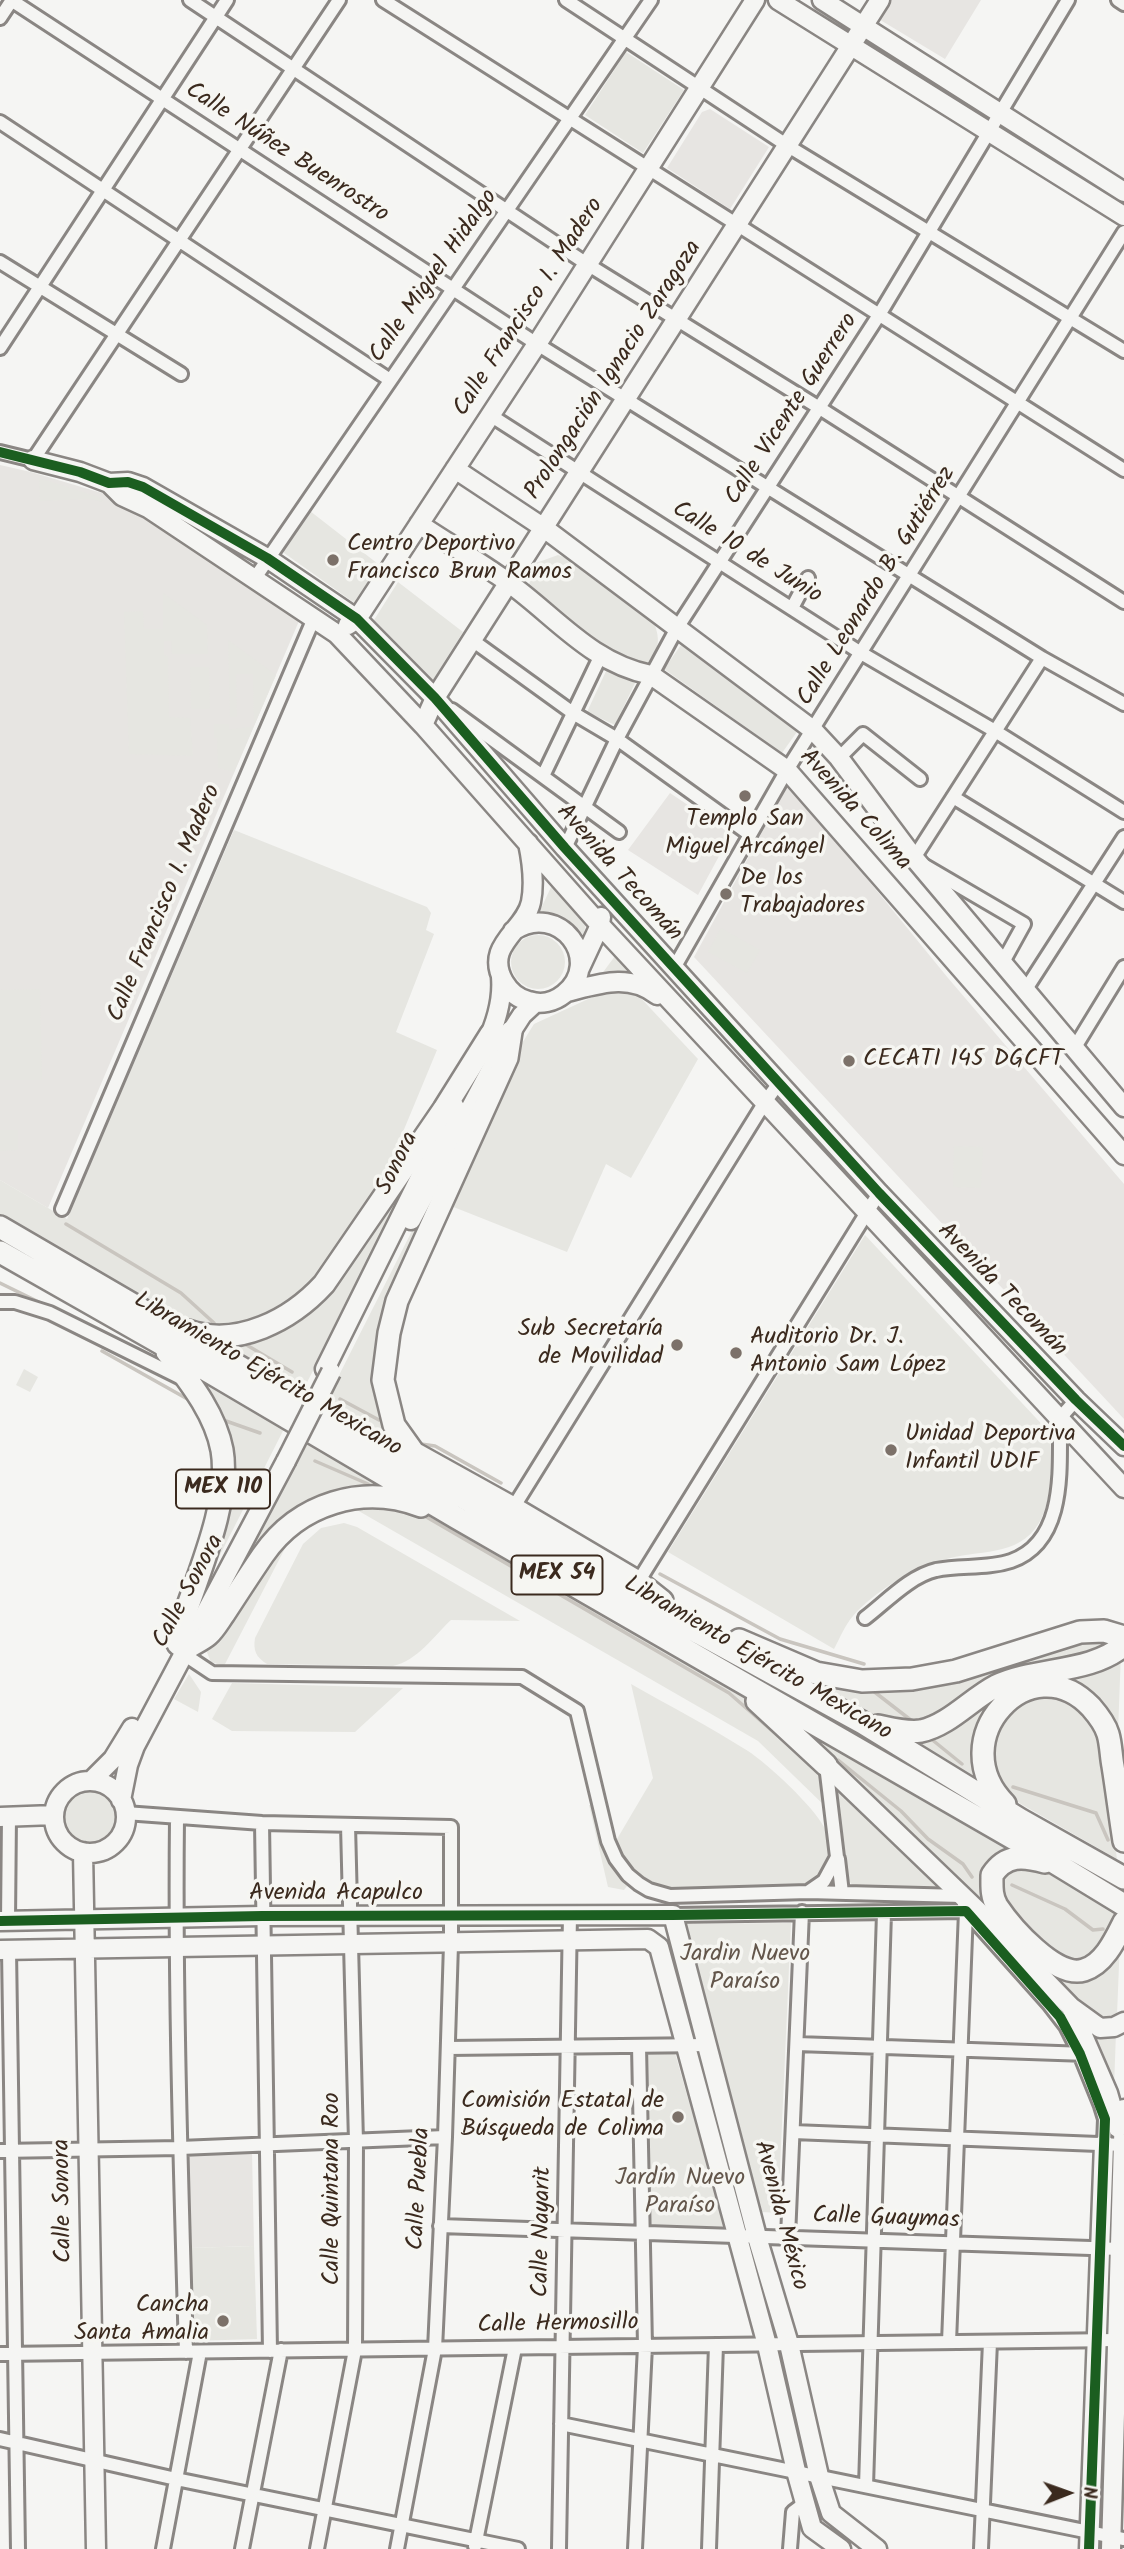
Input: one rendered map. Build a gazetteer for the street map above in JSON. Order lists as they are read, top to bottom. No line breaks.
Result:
{"streets":{"highway":["Libramiento Ejército Mexicano","MEX 110","MEX 54"],"street":["Calle Núñez Buenrostro","Calle Miguel Hidalgo","Calle Francisco I. Madero","Prolongación Ignacio Zaragoza","Calle Vicente Guerrero","Calle 10 de Junio","Calle Leonardo B. Gutiérrez","Avenida Colima","Avenida Tecomán","Sonora","Calle Sonora","Avenida Acapulco","Calle Quintana Roo","Calle Puebla","Avenida México","Calle Guaymas","Calle Nayarit","Calle Hermosillo"]},"crossings":[["Calle Núñez Buenrostro","Calle Miguel Hidalgo"],["Calle Núñez Buenrostro","Calle Francisco I. Madero"],["Calle Núñez Buenrostro","Prolongación Ignacio Zaragoza"],["Calle Núñez Buenrostro","Calle Vicente Guerrero"],["Calle Núñez Buenrostro","Calle Leonardo B. Gutiérrez"],["Calle Miguel Hidalgo","Avenida Tecomán"],["Calle Francisco I. Madero","Calle 10 de Junio"],["Calle Francisco I. Madero","Avenida Colima"],["Calle Francisco I. Madero","Avenida Tecomán"],["Prolongación Ignacio Zaragoza","Calle 10 de Junio"],["Prolongación Ignacio Zaragoza","Avenida Colima"],["Prolongación Ignacio Zaragoza","Avenida Tecomán"],["Calle Vicente Guerrero","Calle 10 de Junio"],["Calle Vicente Guerrero","Avenida Colima"],["Calle Vicente Guerrero","Avenida Tecomán"],["Calle Vicente Guerrero","Sonora"],["Calle 10 de Junio","Calle Leonardo B. Gutiérrez"],["Calle Leonardo B. Gutiérrez","Avenida Colima"],["Calle Leonardo B. Gutiérrez","Avenida Tecomán"],["Avenida Tecomán","Sonora"],["Sonora","Calle Sonora"],["Libramiento Ejército Mexicano","MEX 110"],["MEX 110","Calle Sonora"],["Calle Sonora","Avenida Acapulco"],["Calle Sonora","Calle Hermosillo"],["Avenida Acapulco","Calle Quintana Roo"],["Avenida Acapulco","Calle Puebla"],["Avenida Acapulco","Avenida México"],["Avenida Acapulco","Calle Nayarit"],["Calle Quintana Roo","Calle Puebla"],["Calle Quintana Roo","Calle Hermosillo"],["Calle Puebla","Calle Guaymas"],["Calle Puebla","Calle Hermosillo"],["Avenida México","Calle Guaymas"],["Avenida México","Calle Hermosillo"],["Calle Guaymas","Calle Nayarit"],["Calle Nayarit","Calle Hermosillo"]],"parks":["Jardin Nuevo Paraíso","Jardín Nuevo Paraíso"],"places":["Centro Deportivo Francisco Brun Ramos","Templo San Miguel Arcángel","De los Trabajadores","CECATI 145 DGCFT","Sub Secretaría de Movilidad","Auditorio Dr. J. Antonio Sam López","Unidad Deportiva Infantil UDIF","Comisión Estatal de Búsqueda de Colima","Cancha Santa Amalia"],"north":"right"}
